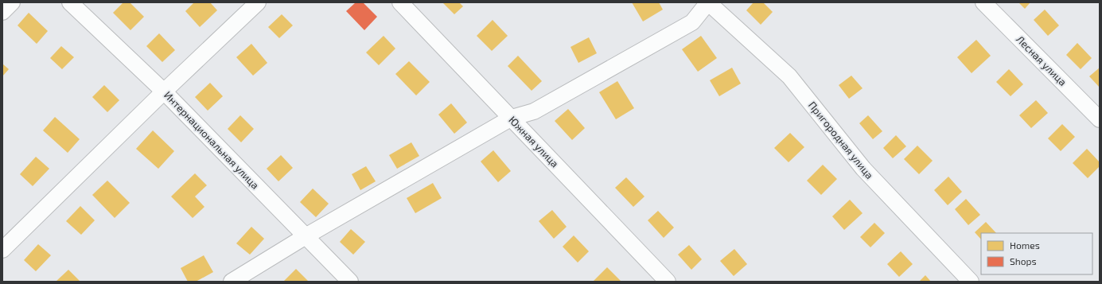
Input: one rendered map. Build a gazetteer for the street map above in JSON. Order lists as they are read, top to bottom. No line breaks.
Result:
{"streets":{"street":["Лесная улица","Интернациональная улица","Пригородная улица","Южная улица"]},"legend":["Homes","Shops"]}
